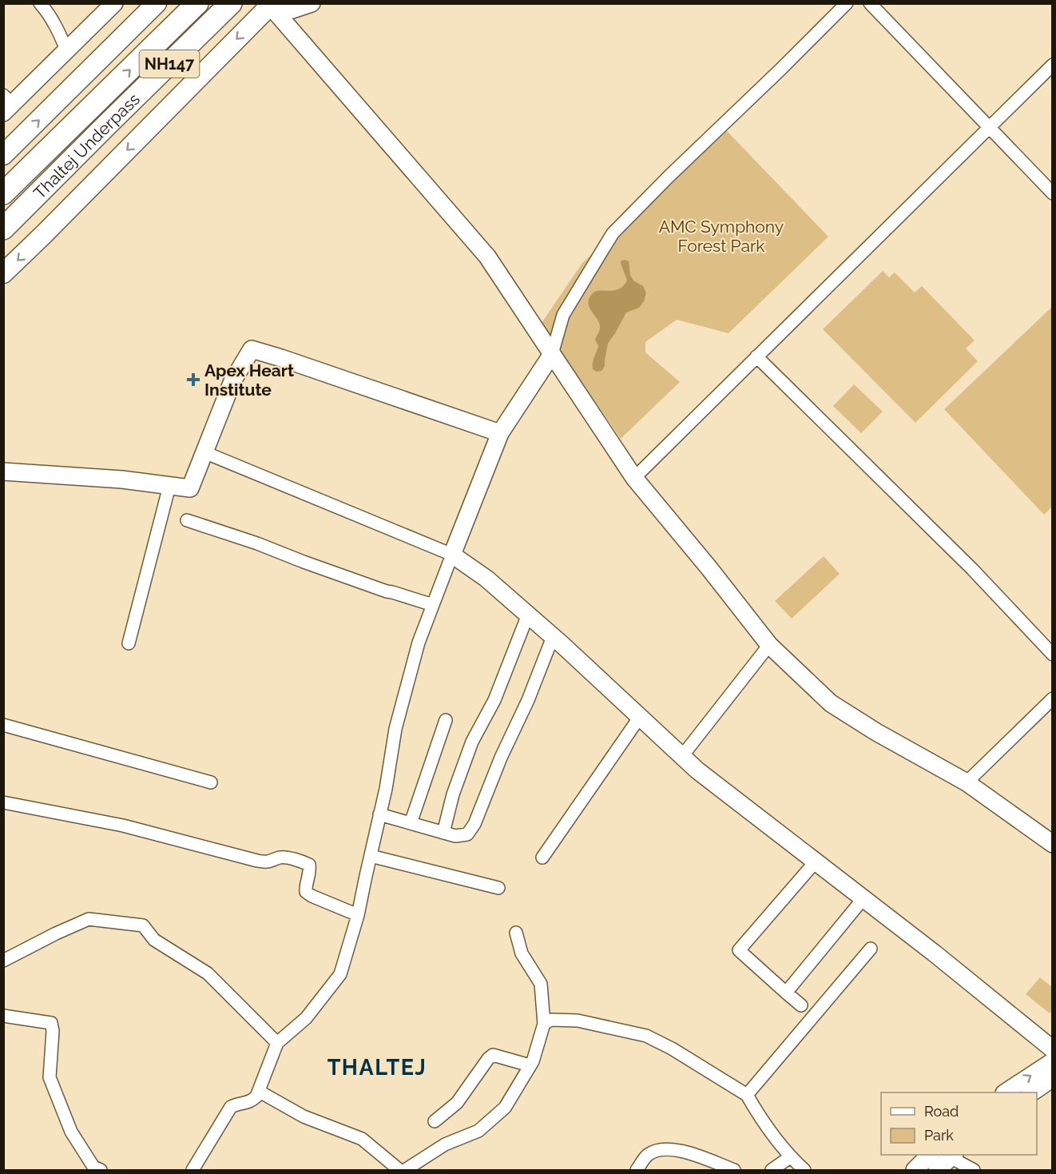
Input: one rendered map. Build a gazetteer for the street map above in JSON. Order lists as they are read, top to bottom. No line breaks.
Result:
{"streets":{"highway":["NH147","Thaltej Underpass"]},"districts":["THALTEJ"],"parks":["AMC Symphony Forest Park"],"places":{"health":["Apex Heart Institute"]},"legend":["Road","Park"]}
